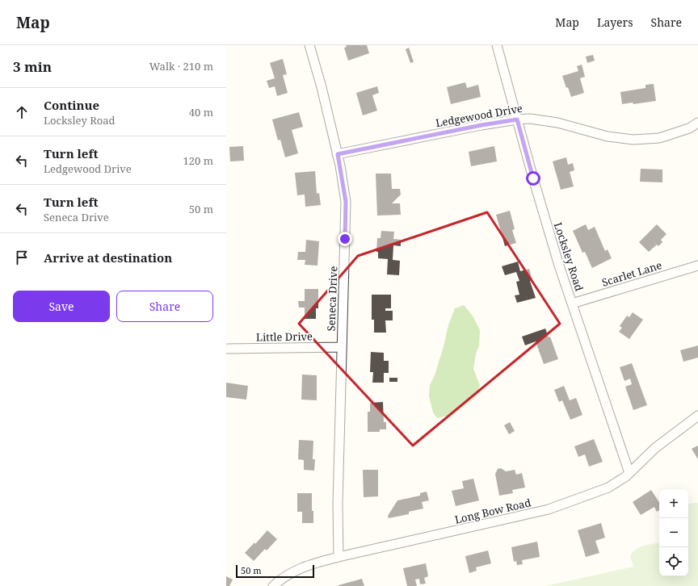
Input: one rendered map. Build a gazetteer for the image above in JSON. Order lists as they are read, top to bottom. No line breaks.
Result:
{"streets":{"street":["Ledgewood Drive","Locksley Road","Scarlet Lane","Seneca Drive","Little Drive","Long Bow Road"]},"crossings":[["Ledgewood Drive","Locksley Road"],["Ledgewood Drive","Seneca Drive"],["Locksley Road","Scarlet Lane"],["Locksley Road","Long Bow Road"],["Seneca Drive","Little Drive"],["Seneca Drive","Long Bow Road"]],"scale_bar":"50 m","page":{"header":"Map","nav":["Map","Layers","Share"],"heading":["3 min","Walk · 210 m"],"list":[["Continue","Locksley Road","40 m"],["Turn left","Ledgewood Drive","120 m"],["Turn left","Seneca Drive","50 m"],"Arrive at destination"],"buttons":["Save","Share"],"map_buttons":["+","−"],"scale":"50 m"}}
